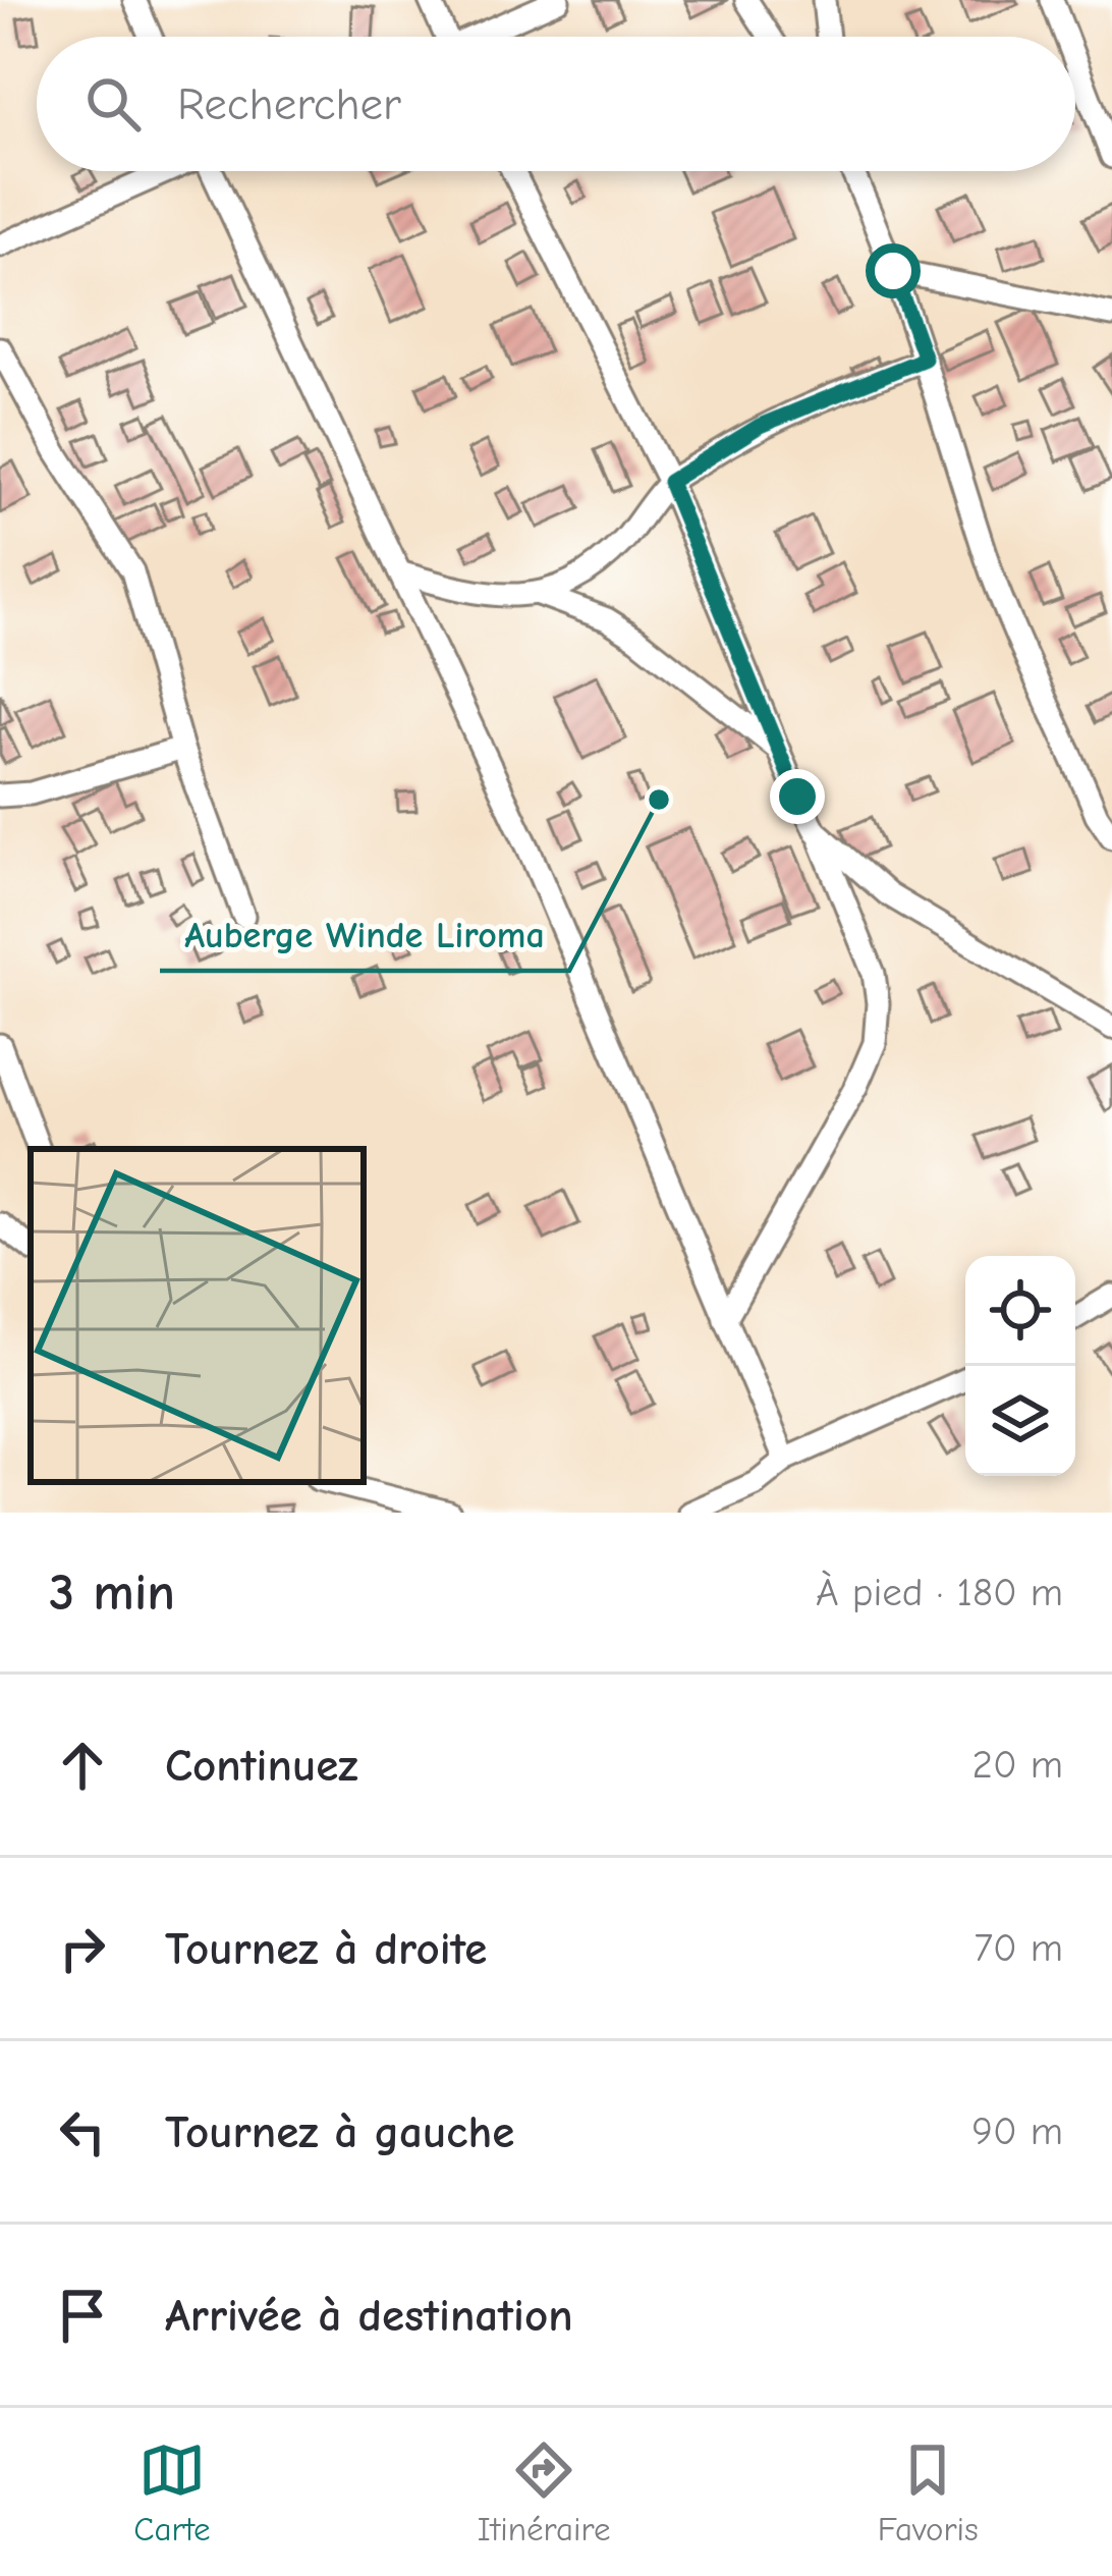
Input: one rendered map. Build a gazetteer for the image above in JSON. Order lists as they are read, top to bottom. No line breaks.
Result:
{"places":["Auberge Winde Liroma"],"page":{"search":"Rechercher","heading":["3 min","À pied · 180 m"],"list":[["Continuez","20 m"],["Tournez à droite","70 m"],["Tournez à gauche","90 m"],"Arrivée à destination"],"nav":["Carte","Itinéraire","Favoris"]}}
